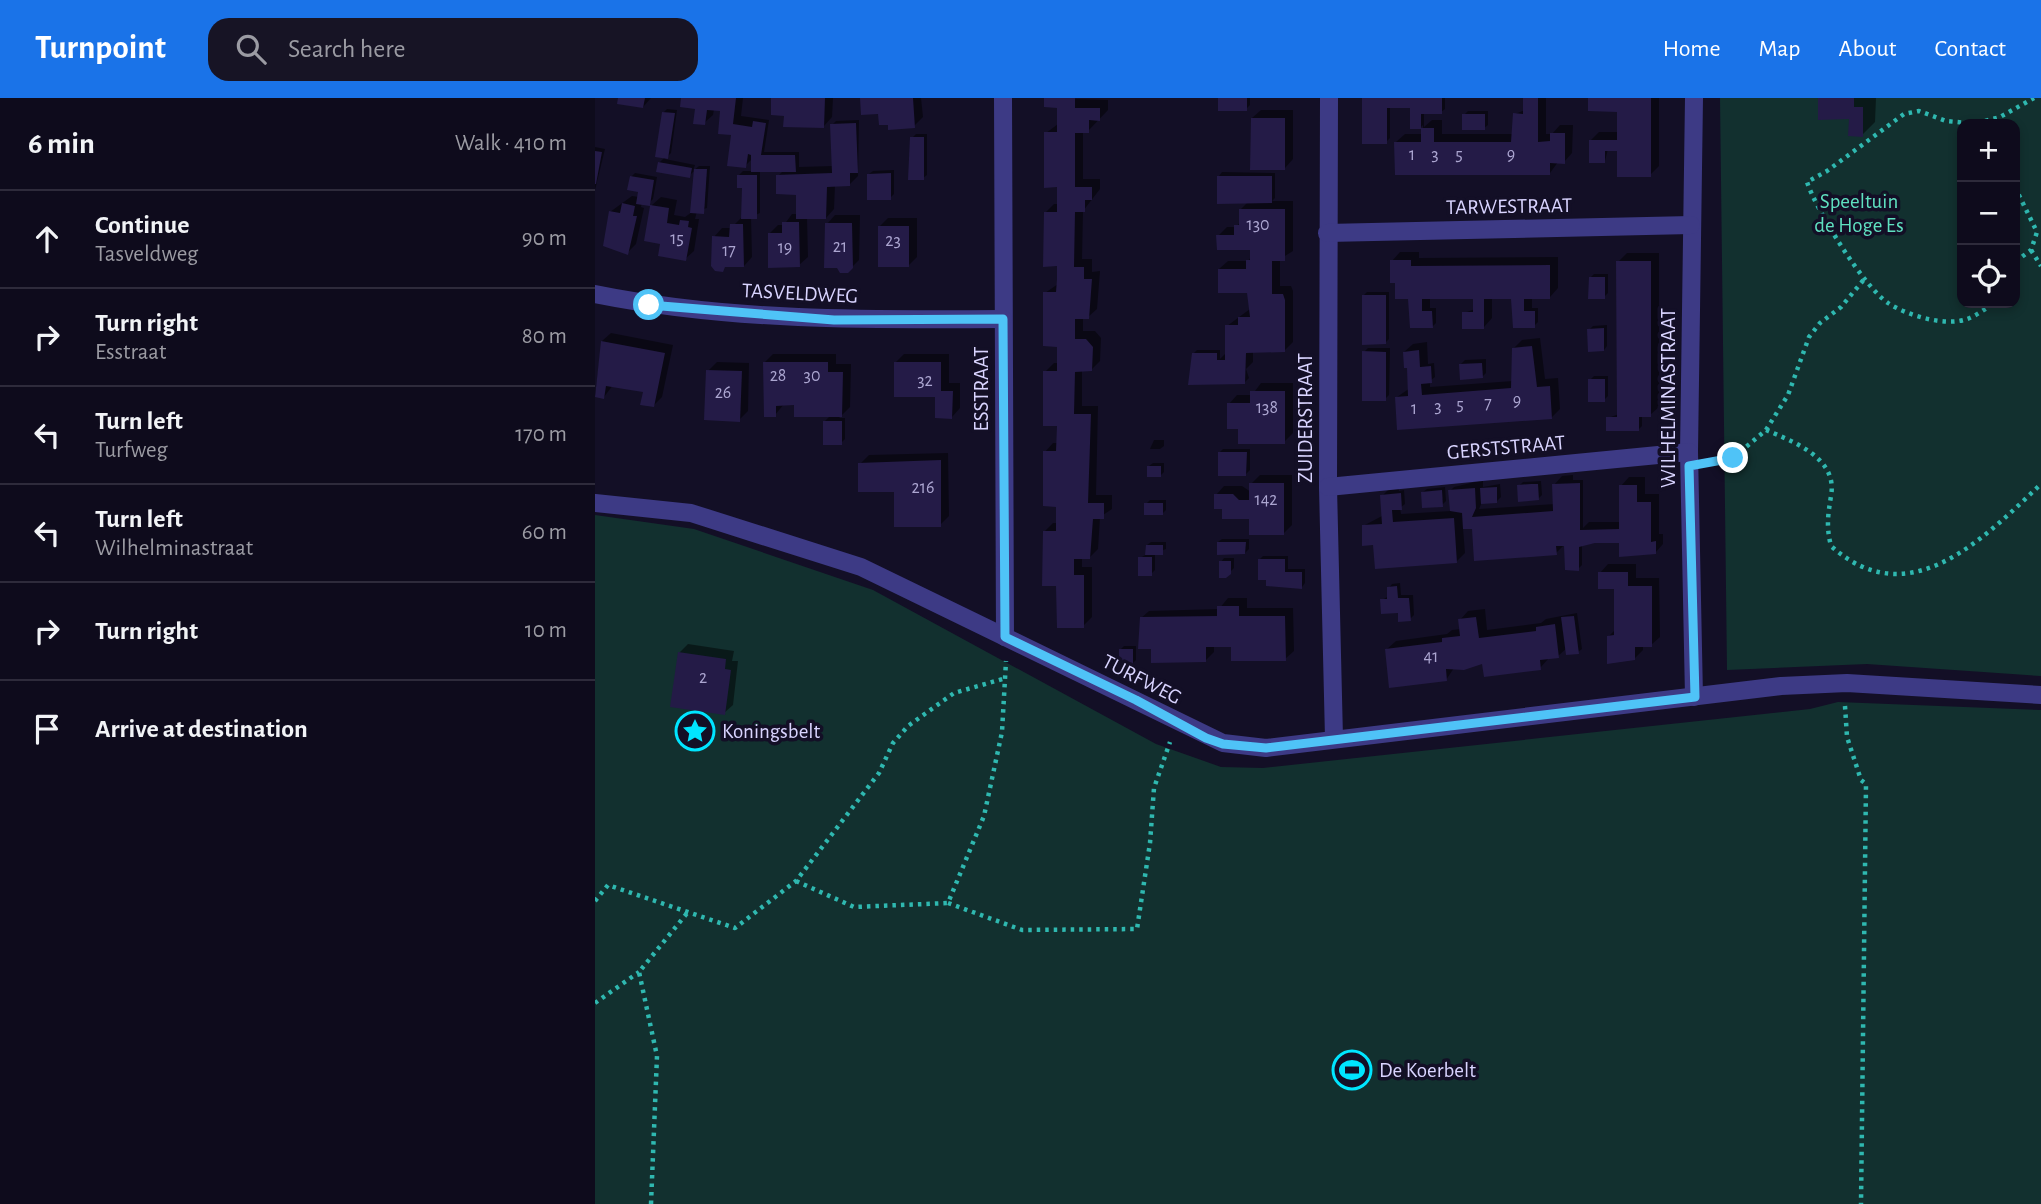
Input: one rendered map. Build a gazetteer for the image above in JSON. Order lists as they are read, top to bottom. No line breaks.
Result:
{"streets":{"street":["TARWESTRAAT","TASVELDWEG","ESSTRAAT","WILHELMINASTRAAT","ZUIDERSTRAAT","GERSTSTRAAT","TURFWEG"]},"crossings":[["TARWESTRAAT","WILHELMINASTRAAT"],["TARWESTRAAT","ZUIDERSTRAAT"],["TASVELDWEG","ESSTRAAT"],["ESSTRAAT","TURFWEG"],["WILHELMINASTRAAT","GERSTSTRAAT"],["WILHELMINASTRAAT","TURFWEG"],["ZUIDERSTRAAT","GERSTSTRAAT"],["ZUIDERSTRAAT","TURFWEG"]],"parks":["Speeltuin de Hoge Es"],"places":{"place":["Koningsbelt"],"sports":["De Koerbelt"]},"house_numbers":["1","3","5","9","130","15","23","21","19","17","28","30","32","26","9","7","5","3","138","1","216","142","41","2"],"page":{"header":"Turnpoint","search":"Search here","nav":["Home","Map","About","Contact"],"heading":["6 min","Walk · 410 m"],"map_buttons":["+","−"],"list":[["Continue","Tasveldweg","90 m"],["Turn right","Esstraat","80 m"],["Turn left","Turfweg","170 m"],["Turn left","Wilhelminastraat","60 m"],["Turn right","10 m"],"Arrive at destination"]}}
